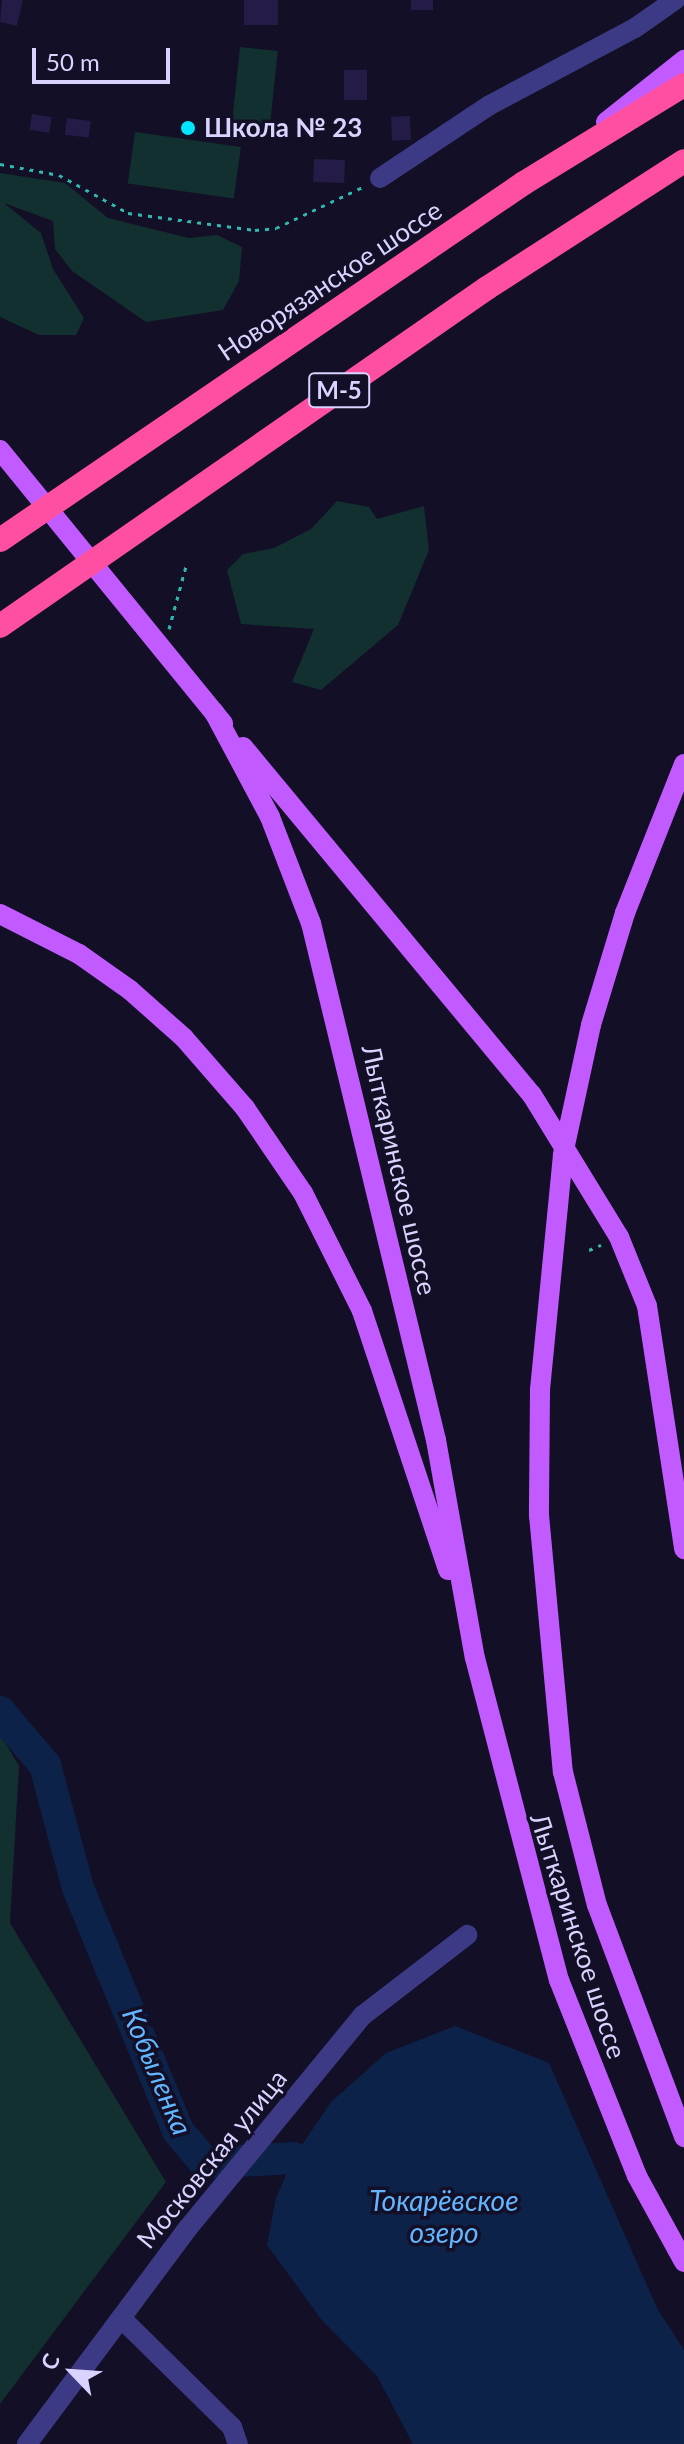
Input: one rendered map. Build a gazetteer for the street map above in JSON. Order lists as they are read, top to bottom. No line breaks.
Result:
{"streets":{"highway":["Новорязанское шоссе","М-5"],"main road":["Лыткаринское шоссе"],"street":["Московская улица"]},"crossings":[["Новорязанское шоссе","М-5"]],"water":["Кобыленка","Токарёвское озеро"],"places":["Школа № 23"],"scale_bar":"50 m","north":"top left"}
